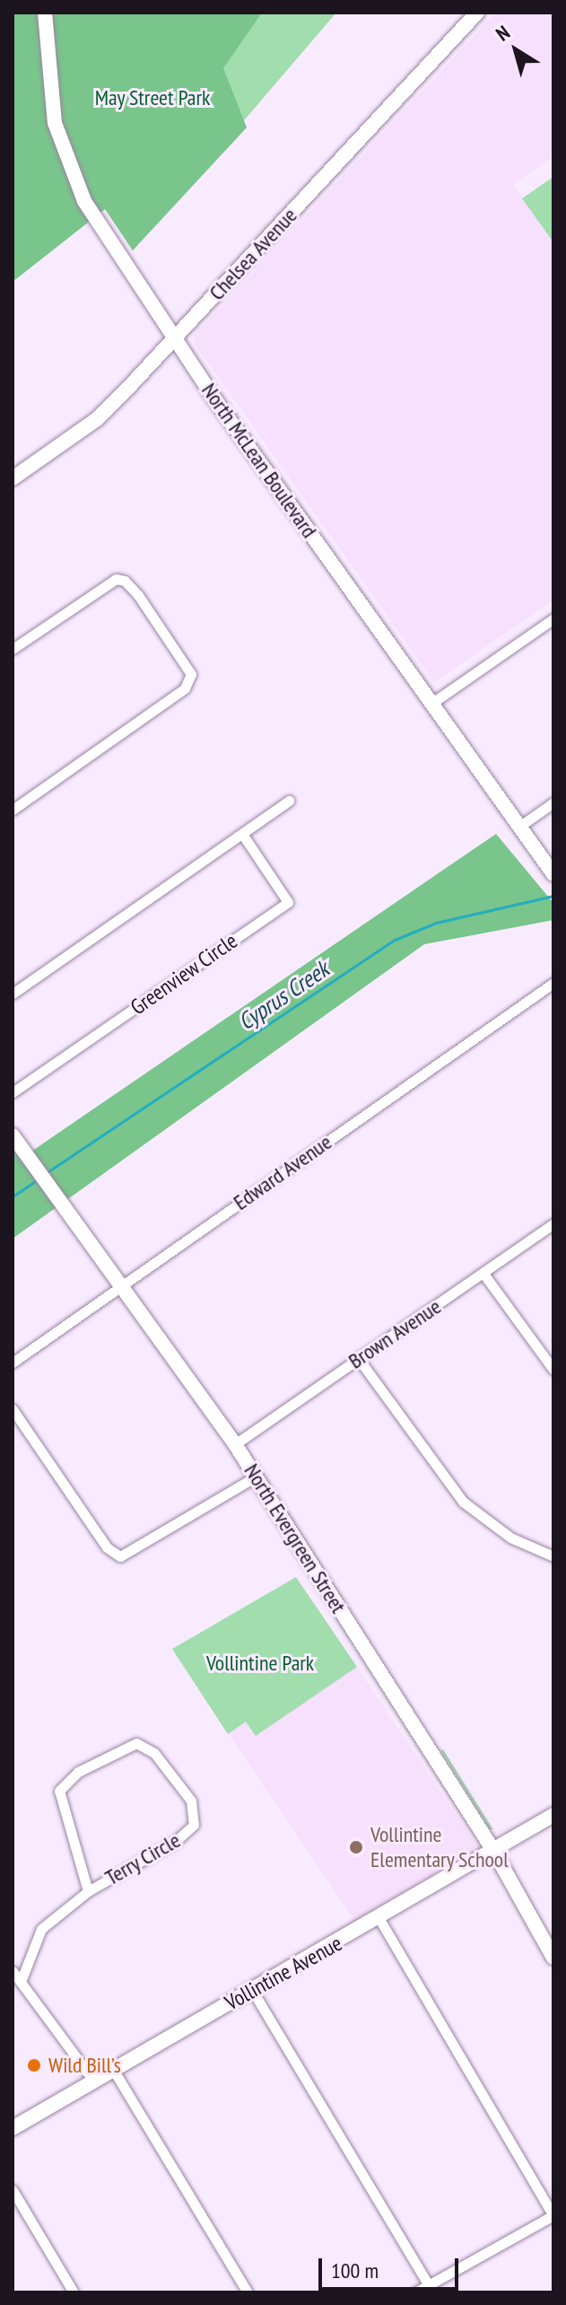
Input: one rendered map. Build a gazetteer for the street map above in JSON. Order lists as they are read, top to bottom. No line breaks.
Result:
{"streets":{"main road":["Chelsea Avenue","North McLean Boulevard","North Evergreen Street","Vollintine Avenue"],"street":["Greenview Circle","Edward Avenue","Brown Avenue","Terry Circle"]},"crossings":[["Chelsea Avenue","North McLean Boulevard"],["Edward Avenue","North Evergreen Street"],["Brown Avenue","North Evergreen Street"],["North Evergreen Street","Vollintine Avenue"]],"water":["Cyprus Creek"],"parks":["May Street Park","Vollintine Park"],"places":["Vollintine Elementary School","Wild Bill’s"],"scale_bar":"100 m","north":"top left"}
